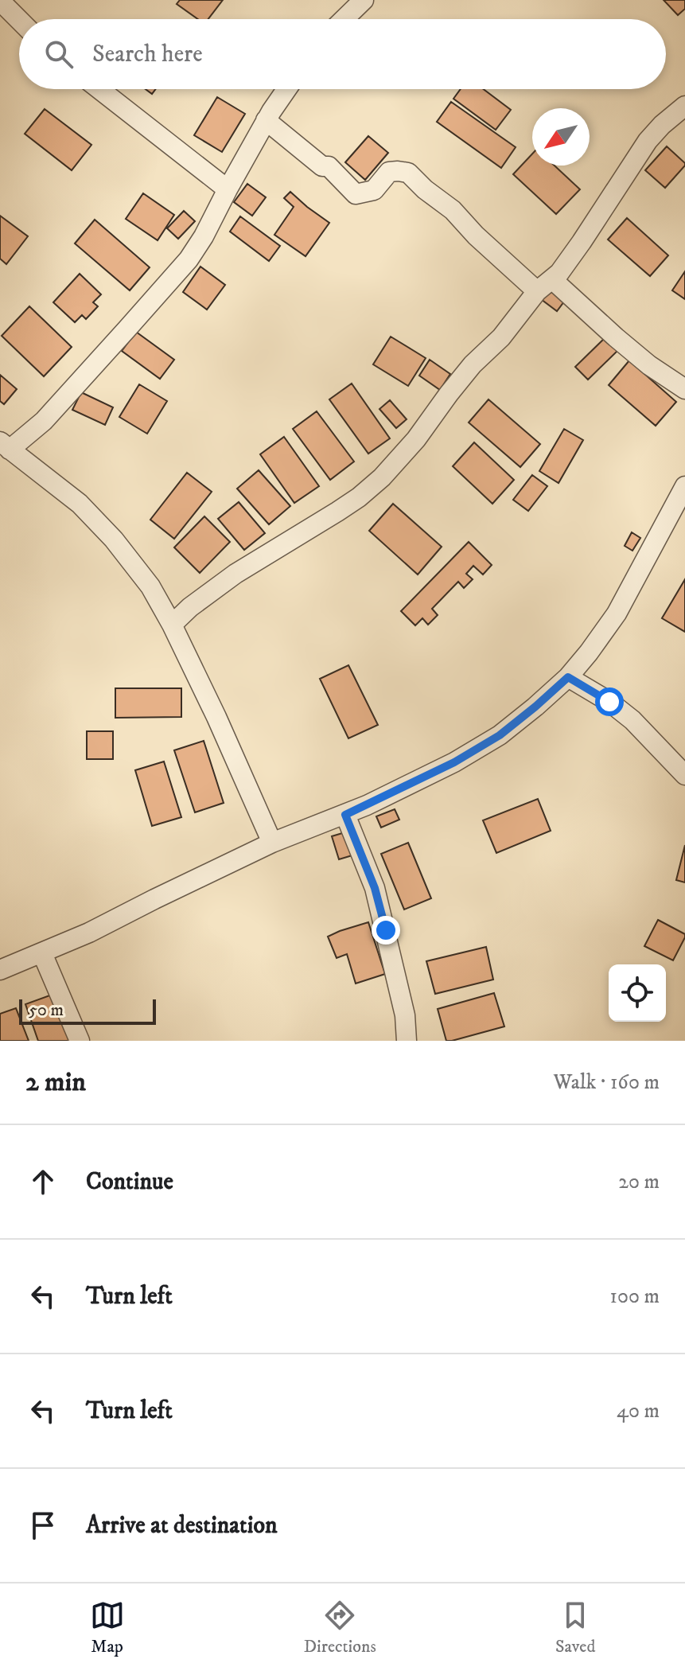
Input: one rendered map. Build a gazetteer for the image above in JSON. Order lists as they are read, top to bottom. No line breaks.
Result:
{"scale_bar":"50 m","north":"bottom left","page":{"search":"Search here","scale":"50 m","heading":["2 min","Walk · 160 m"],"list":[["Continue","20 m"],["Turn left","100 m"],["Turn left","40 m"],"Arrive at destination"],"nav":["Map","Directions","Saved"]}}
